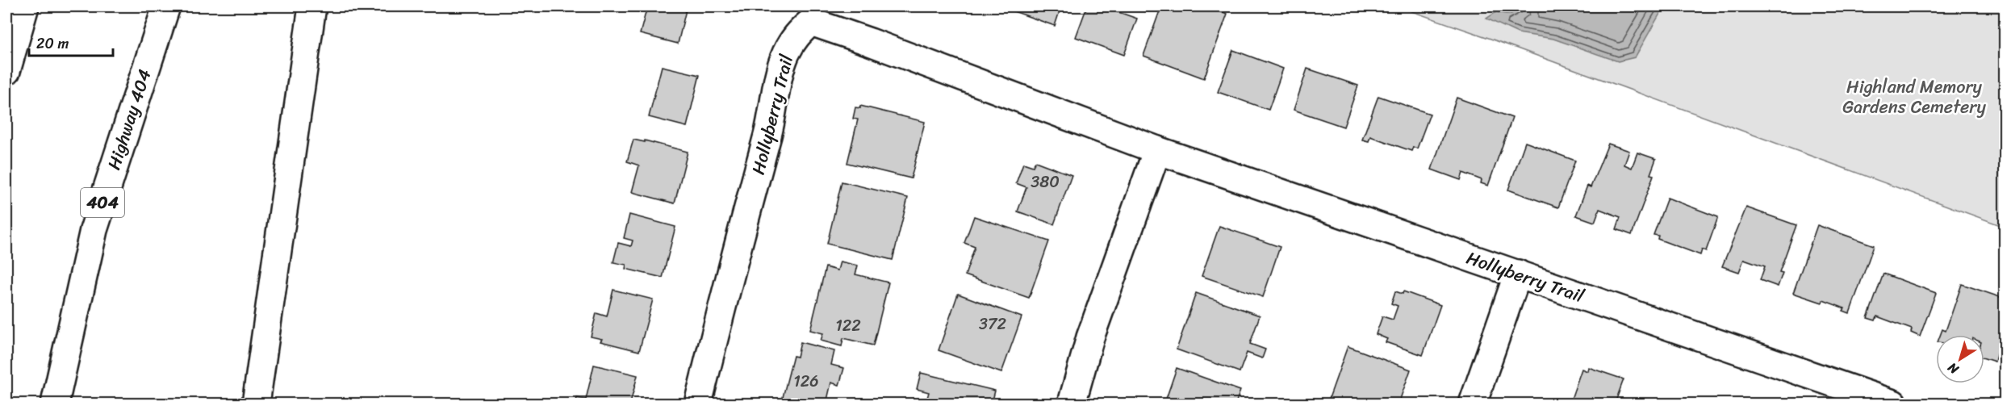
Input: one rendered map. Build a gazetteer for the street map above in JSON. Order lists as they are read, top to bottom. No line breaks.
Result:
{"streets":{"main road":["Hollyberry Trail","Highway 404","404"]},"parks":["Highland Memory Gardens Cemetery"],"house_numbers":["380","372","122","126"],"scale_bar":"20 m","north":"bottom left"}
